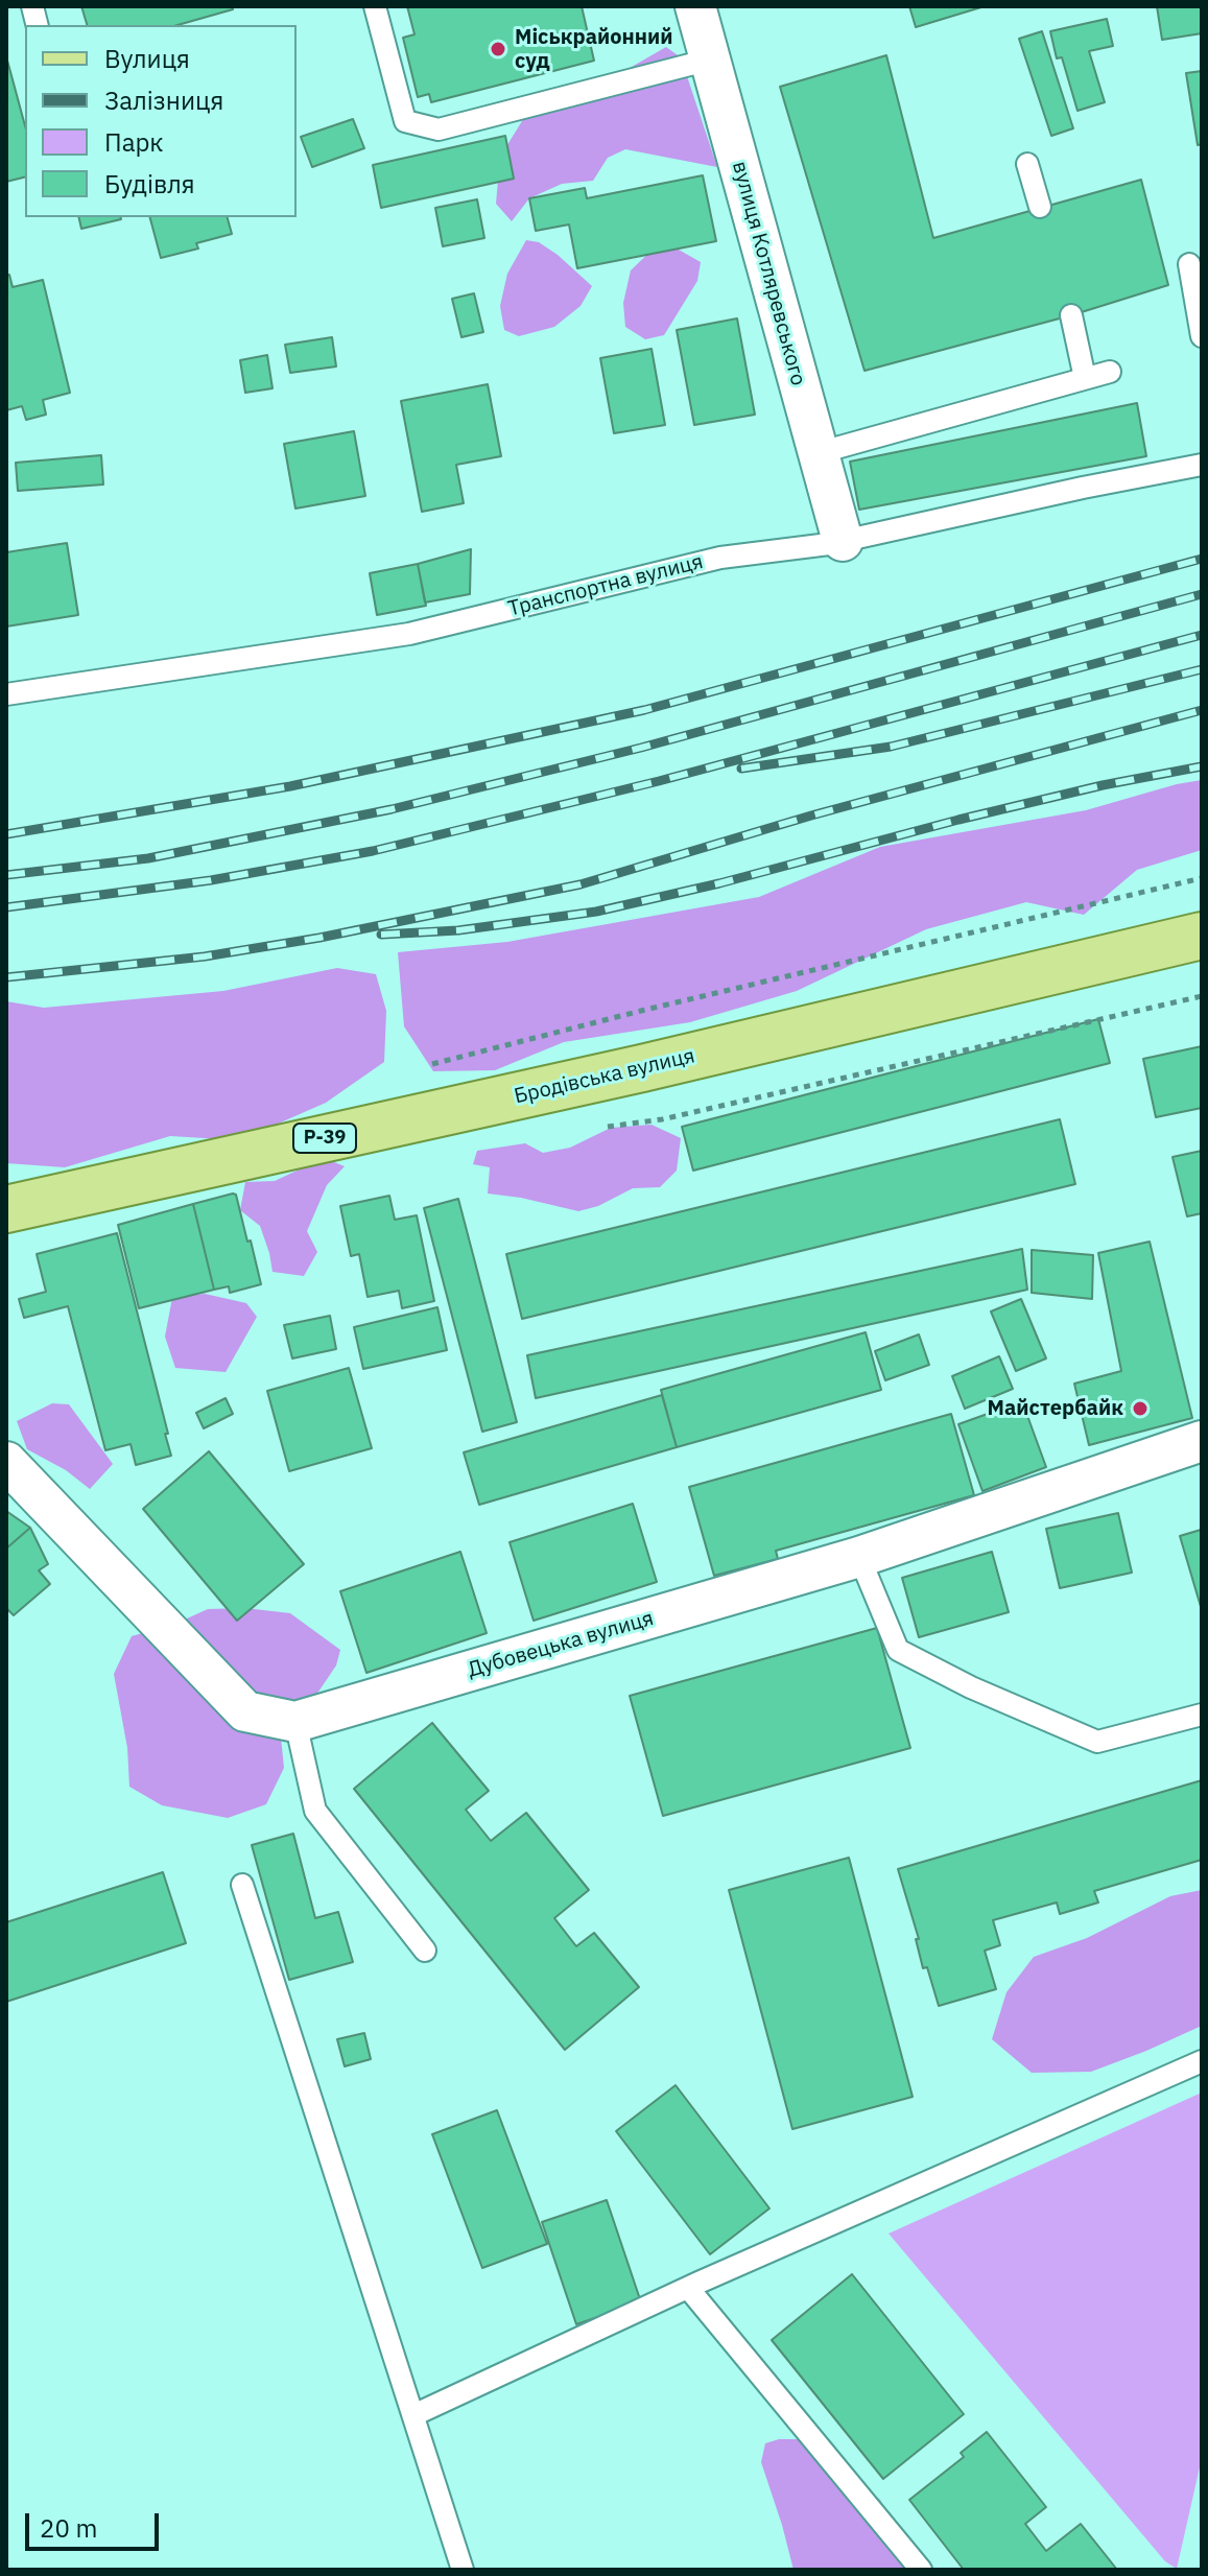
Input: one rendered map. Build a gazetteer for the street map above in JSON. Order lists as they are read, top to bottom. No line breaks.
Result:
{"streets":{"main road":["Бродівська вулиця","Р-39"],"street":["вулиця Котляревського","Дубовецька вулиця"],"lane":["Транспортна вулиця"]},"crossings":[["вулиця Котляревського","Транспортна вулиця"]],"places":["Міськрайонний суд","Майстербайк"],"legend":["Вулиця","Залізниця","Парк","Будівля"],"scale_bar":"20 m"}
